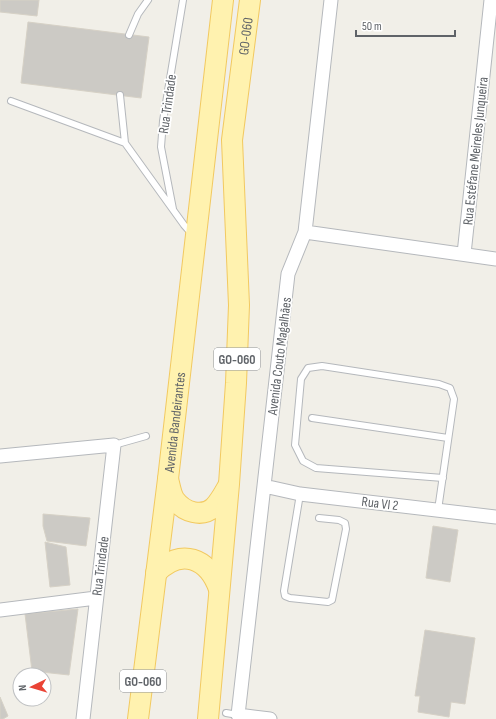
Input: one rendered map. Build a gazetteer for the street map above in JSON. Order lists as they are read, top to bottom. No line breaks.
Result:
{"streets":{"main road":["GO-060","Avenida Bandeirantes"],"street":["Rua Trindade","Rua Estéfane Meireles Junqueira","Avenida Couto Magalhães","Rua VI 2"]},"crossings":[["GO-060","Avenida Couto Magalhães"],["GO-060","Avenida Bandeirantes"],["Avenida Couto Magalhães","Rua VI 2"]],"scale_bar":"50 m","north":"left"}
